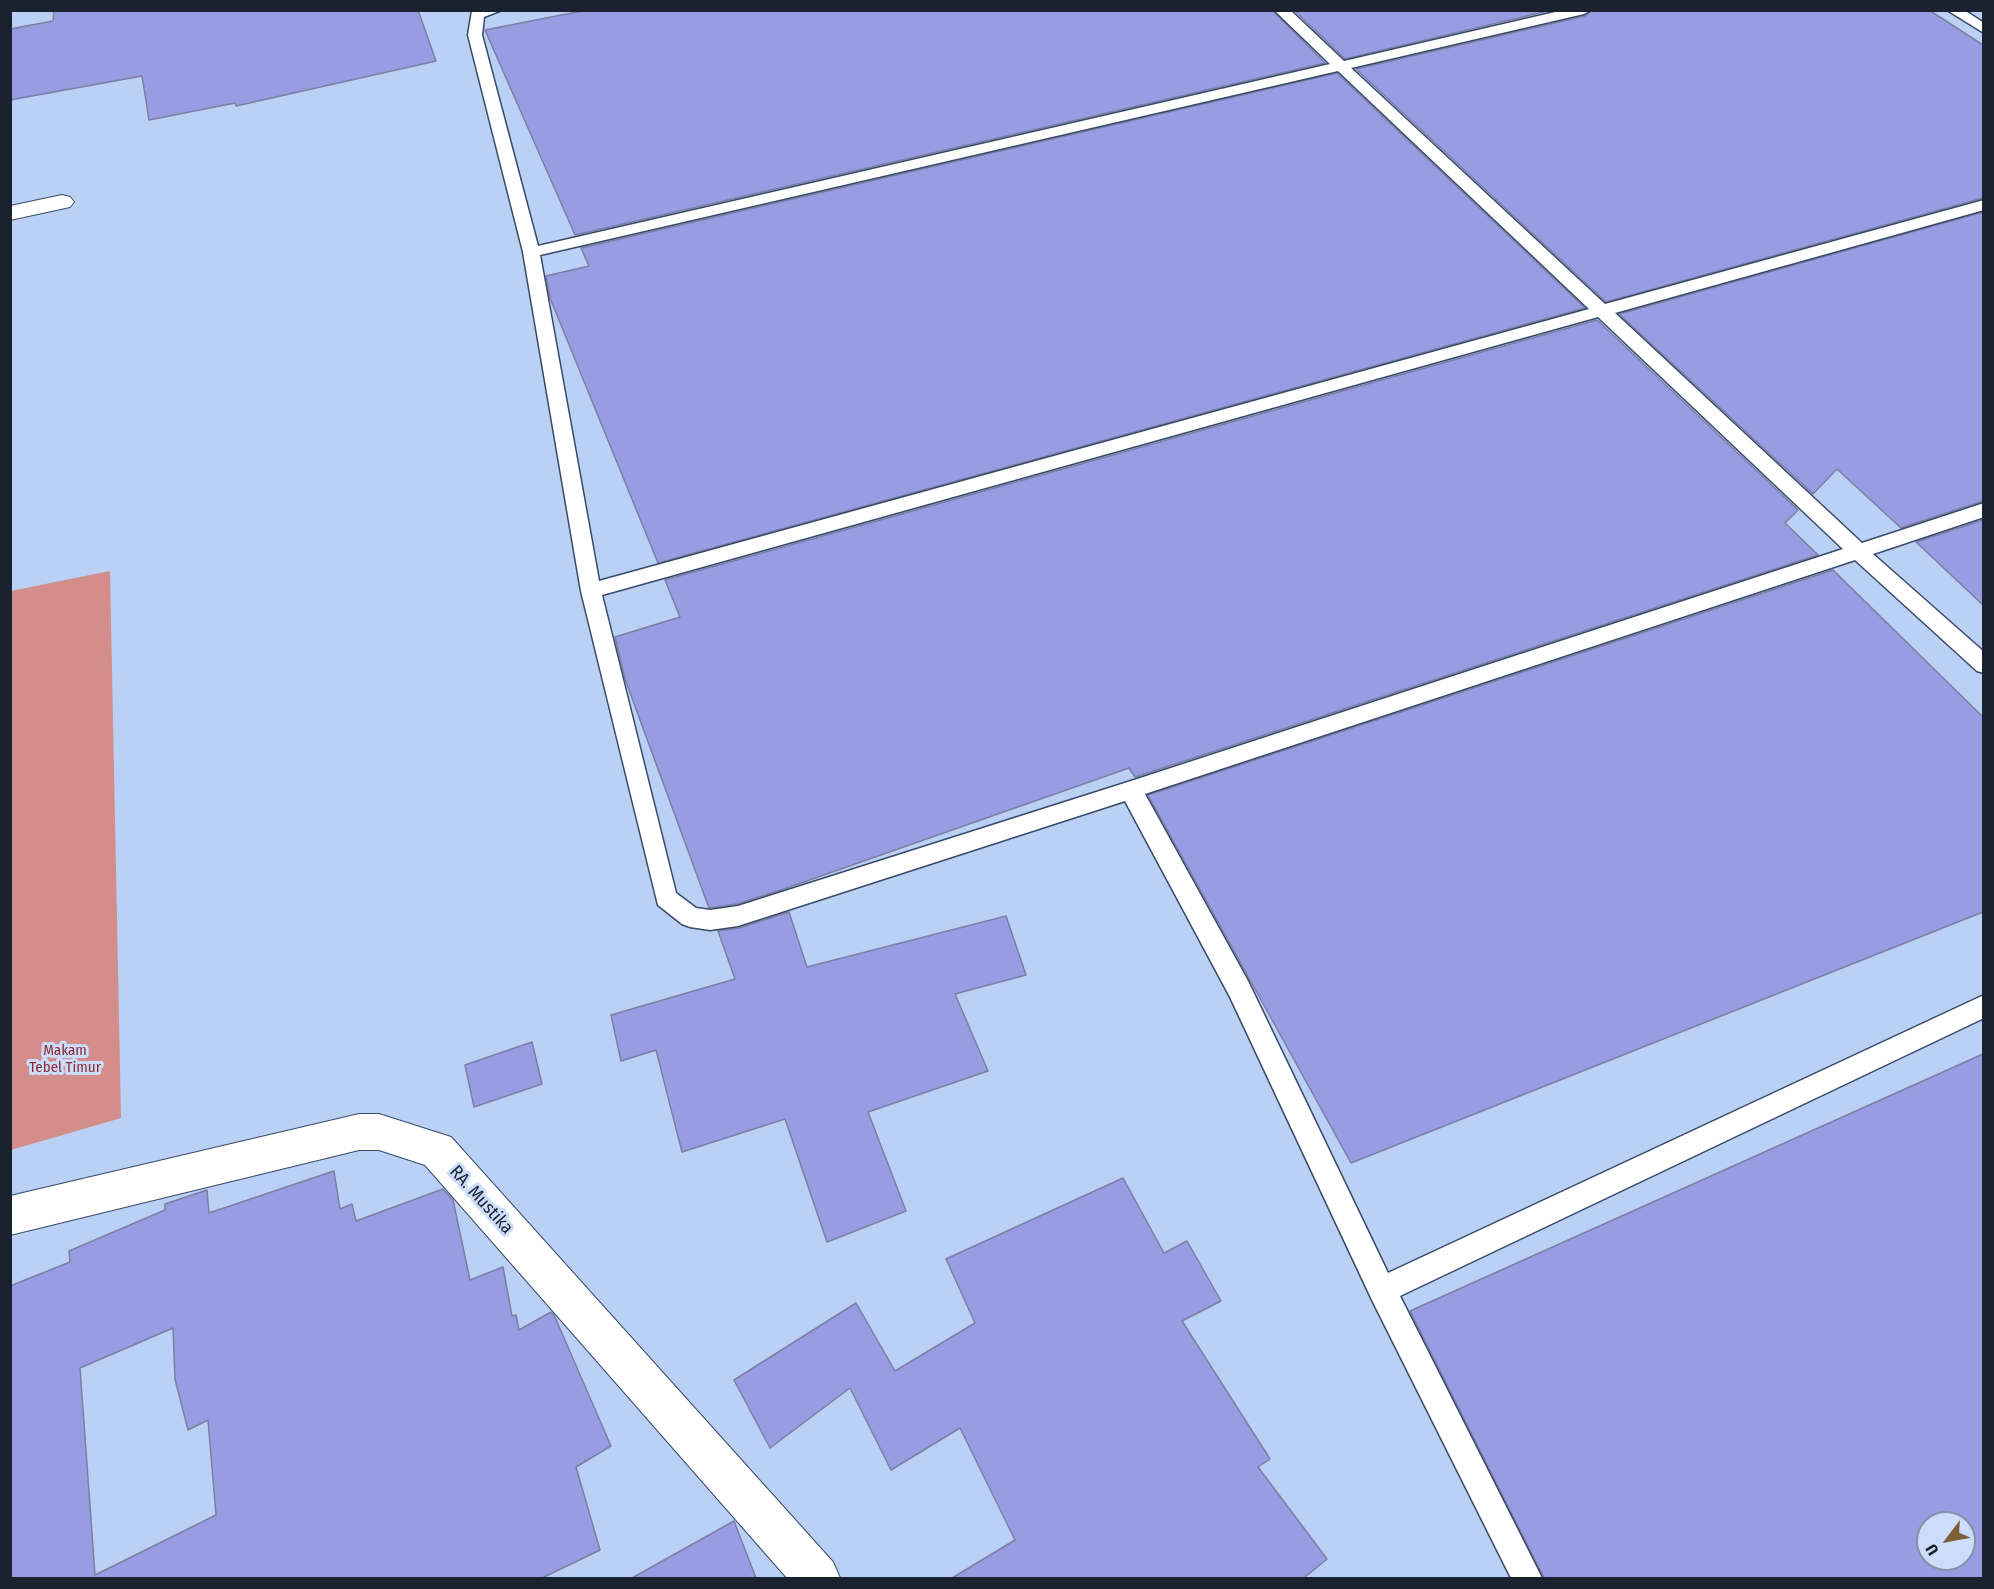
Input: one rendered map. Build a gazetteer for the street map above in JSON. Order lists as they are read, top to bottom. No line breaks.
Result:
{"streets":{"street":["RA. Mustika"]},"parks":["Makam Tebel Timur"],"north":"bottom left"}
